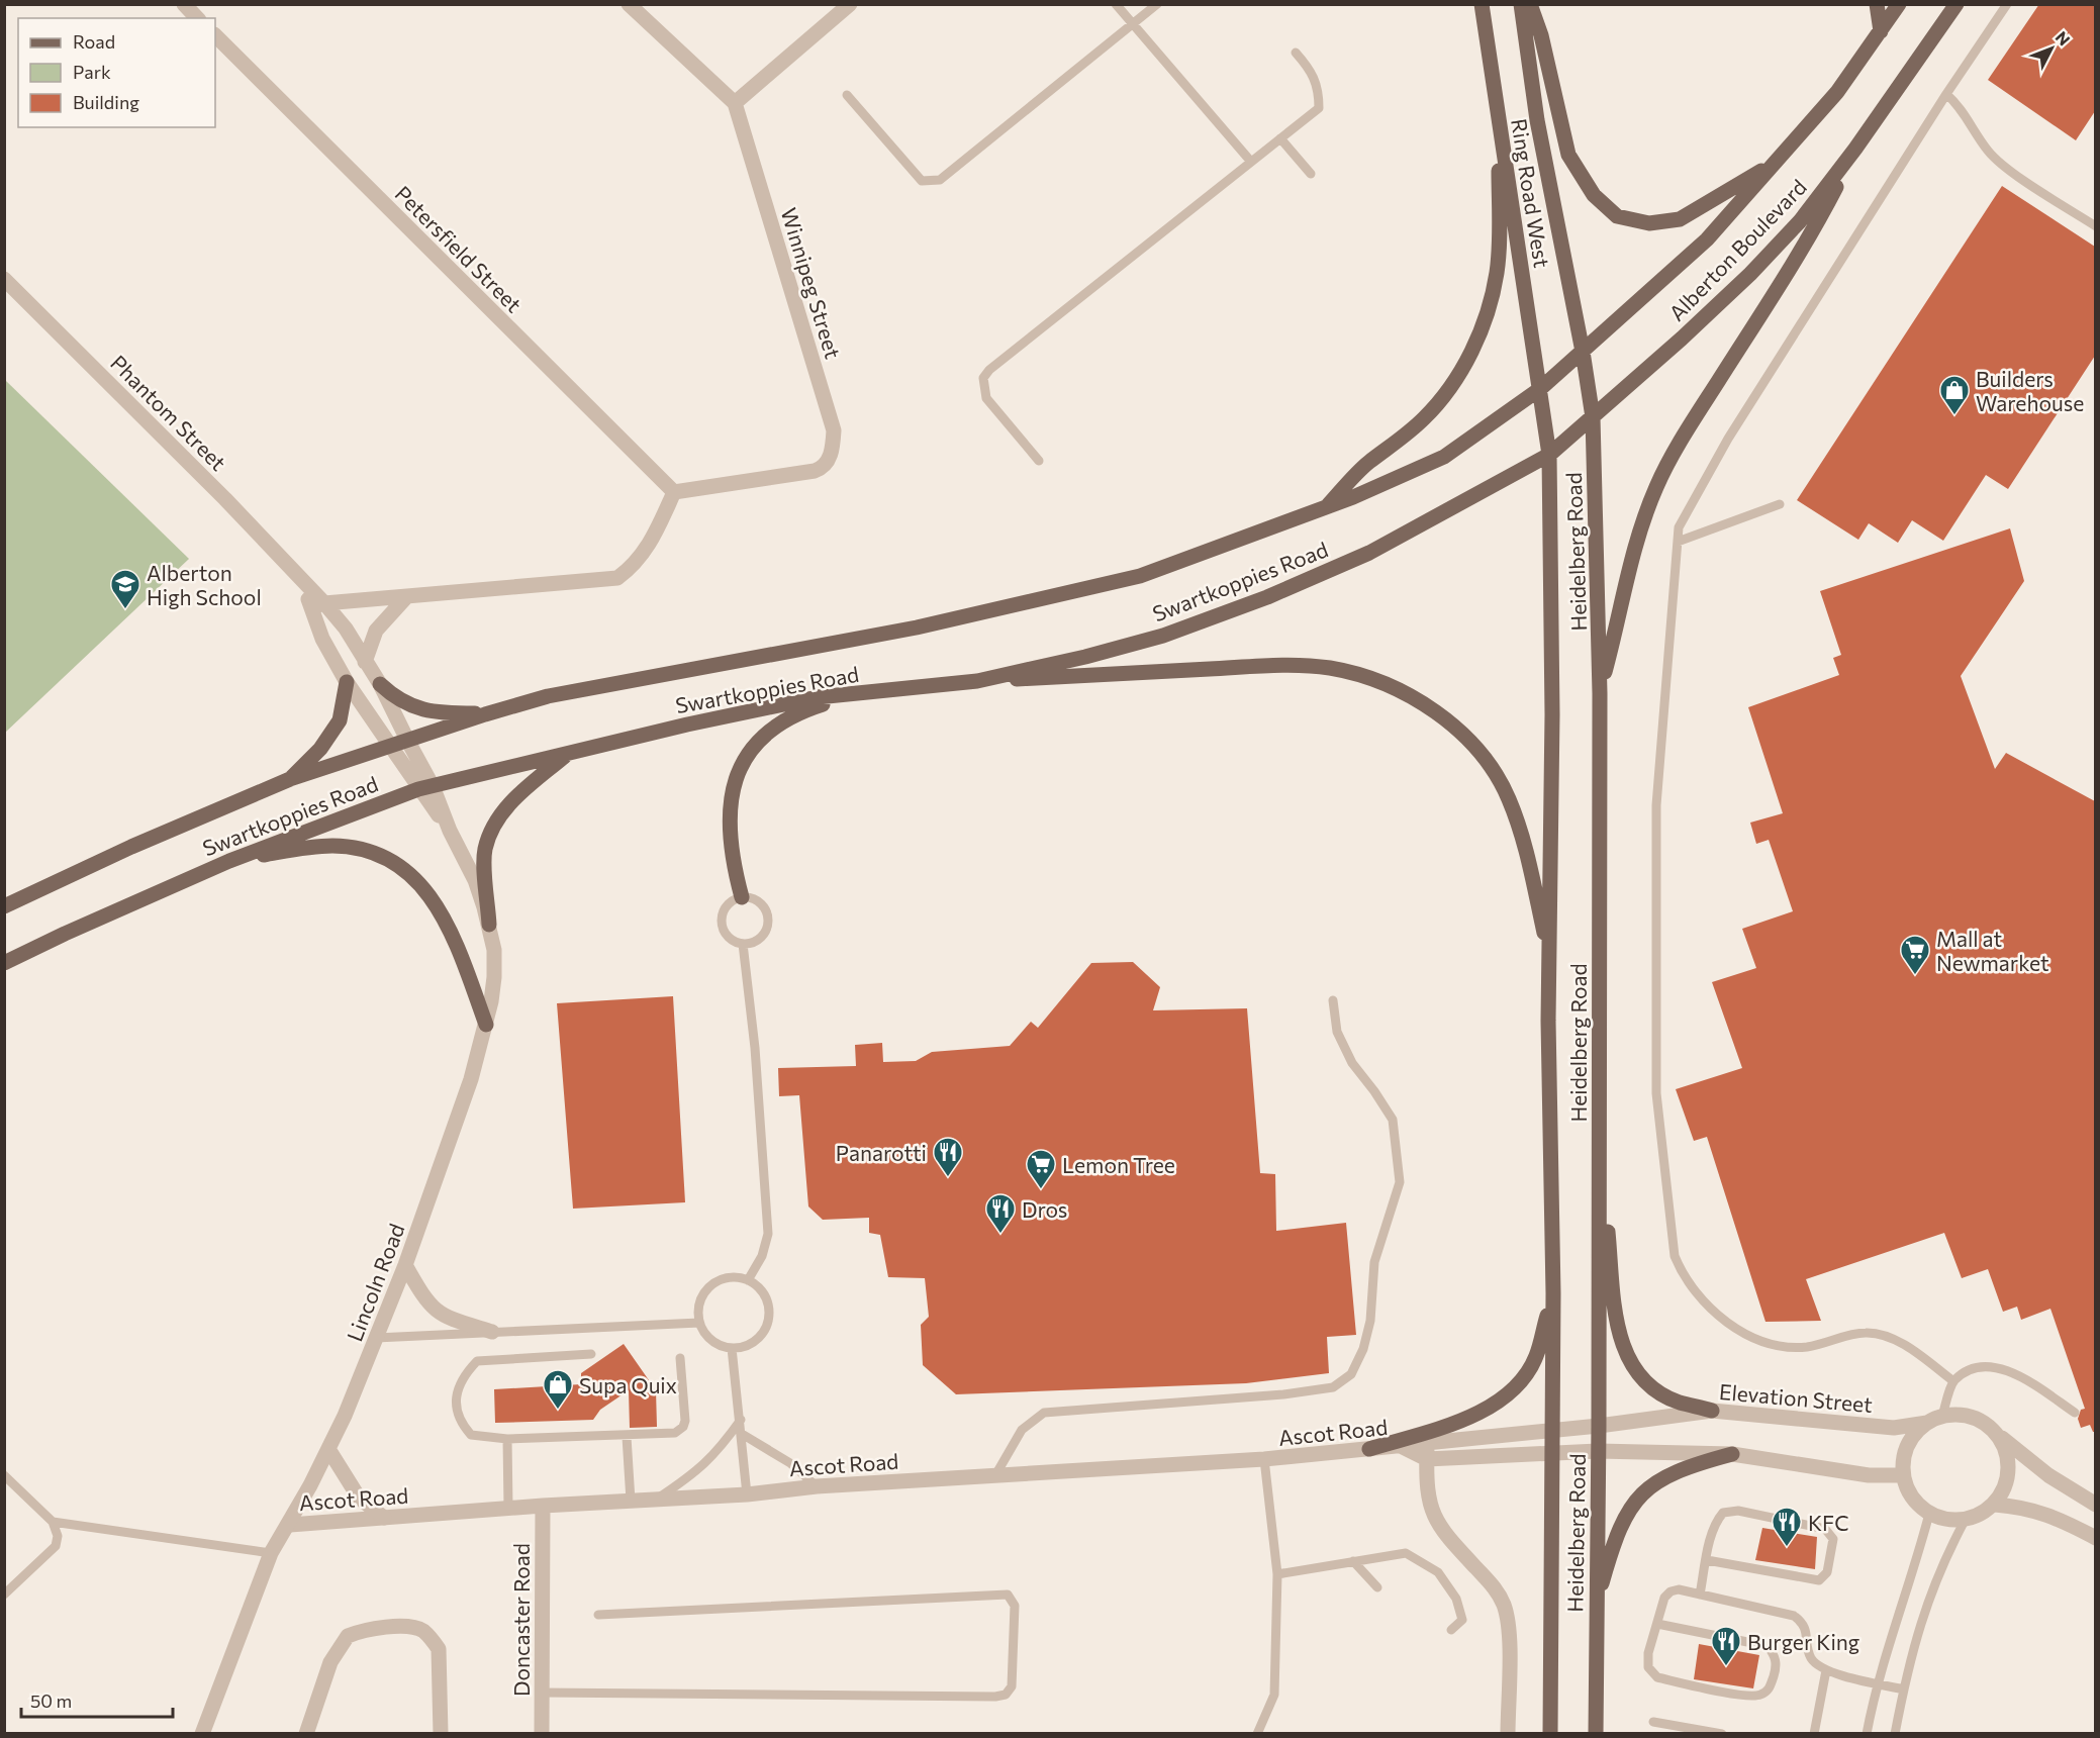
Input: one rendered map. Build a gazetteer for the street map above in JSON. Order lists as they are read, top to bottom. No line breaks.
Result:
{"streets":{"main road":["Ring Road West","Alberton Boulevard","Heidelberg Road","Swartkoppies Road"],"street":["Petersfield Street","Winnipeg Street","Phantom Street","Lincoln Road","Elevation Street","Ascot Road","Doncaster Road"]},"crossings":[["Ring Road West","Alberton Boulevard"],["Ring Road West","Heidelberg Road"],["Ring Road West","Swartkoppies Road"],["Petersfield Street","Winnipeg Street"],["Alberton Boulevard","Heidelberg Road"],["Alberton Boulevard","Swartkoppies Road"],["Phantom Street","Swartkoppies Road"],["Phantom Street","Lincoln Road"],["Heidelberg Road","Swartkoppies Road"],["Heidelberg Road","Elevation Street"],["Heidelberg Road","Ascot Road"],["Swartkoppies Road","Lincoln Road"],["Lincoln Road","Ascot Road"],["Elevation Street","Ascot Road"],["Ascot Road","Doncaster Road"]],"places":{"shop":["Builders Warehouse","Supa Quix"],"school or university":["Alberton High School"],"supermarket":["Mall at Newmarket","Lemon Tree"],"restaurant":["Panarotti","Dros","KFC","Burger King"]},"legend":["Road","Park","Building"],"scale_bar":"50 m","north":"top right"}
